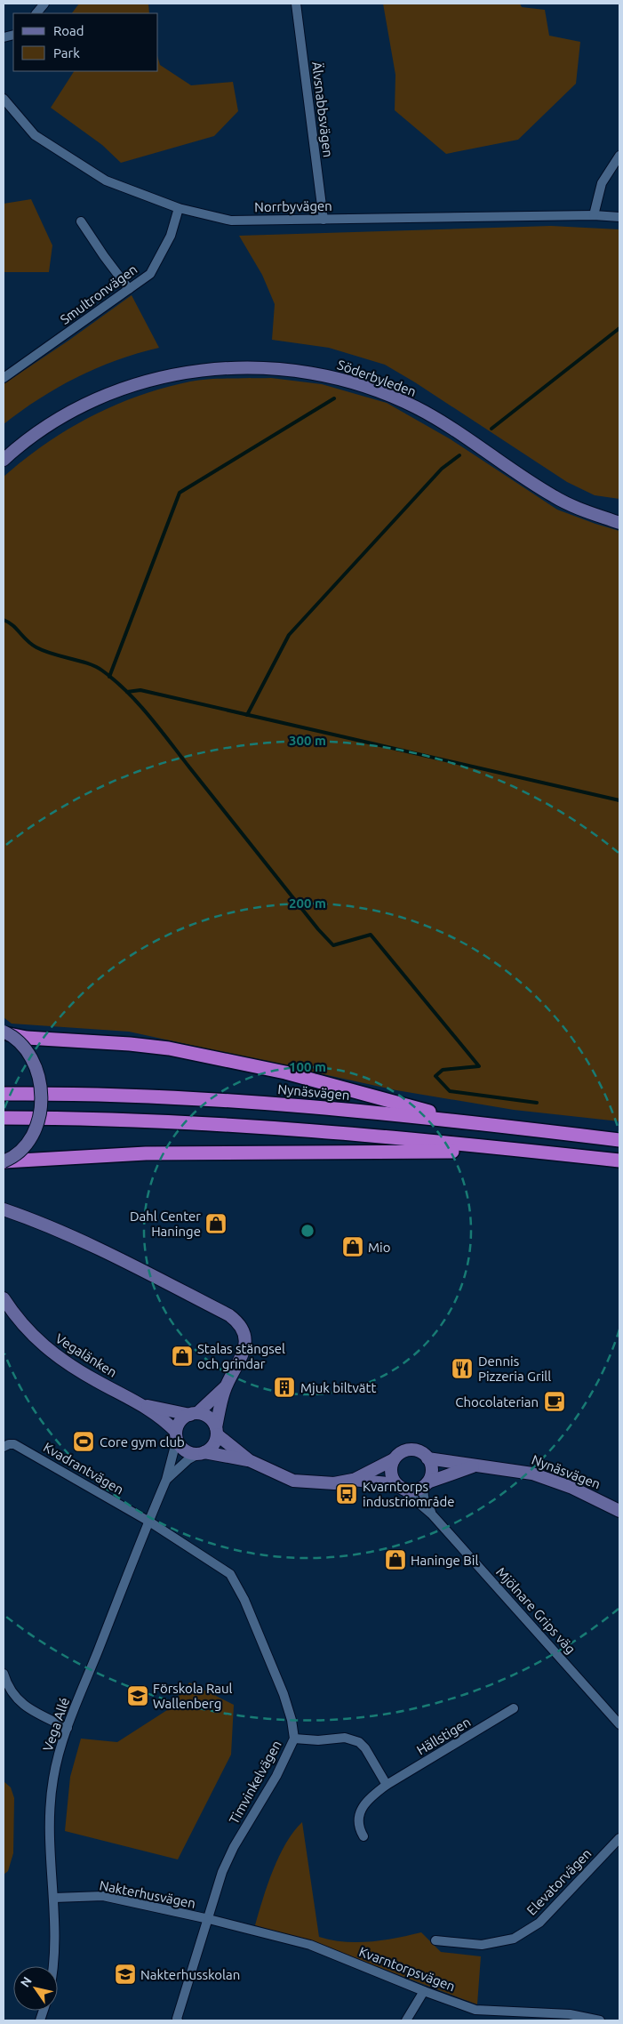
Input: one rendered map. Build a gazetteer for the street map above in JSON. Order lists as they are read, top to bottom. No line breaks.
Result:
{"streets":{"highway":["Nynäsvägen"],"street":["Älvsnabbsvägen","Norrbyvägen","Smultronvägen","Söderbyleden","Vegalänken","Kvadrantvägen","Mjölnare Grips väg","Vega Allé","Hällstigen","Timvinkelvägen","Elevatorvägen","Nakterhusvägen","Kvarntorpsvägen"]},"crossings":[["Älvsnabbsvägen","Norrbyvägen"],["Norrbyvägen","Smultronvägen"],["Nynäsvägen","Mjölnare Grips väg"],["Vegalänken","Vega Allé"],["Kvadrantvägen","Vega Allé"],["Kvadrantvägen","Timvinkelvägen"],["Vega Allé","Timvinkelvägen"],["Vega Allé","Nakterhusvägen"],["Timvinkelvägen","Nakterhusvägen"],["Timvinkelvägen","Kvarntorpsvägen"],["Nakterhusvägen","Kvarntorpsvägen"]],"places":{"shop":["Dahl Center Haninge","Mio","Stalas stängsel och grindar","Haninge Bil"],"restaurant":["Dennis Pizzeria Grill"],"building":["Mjuk biltvätt"],"cafe":["Chocolaterian"],"sports":["Core gym club"],"bus stop":["Kvarntorps industriområde"],"school or university":["Förskola Raul Wallenberg","Nakterhusskolan"]},"legend":["Road","Park"],"north":"top left","rings":["300 m","200 m","100 m"]}
